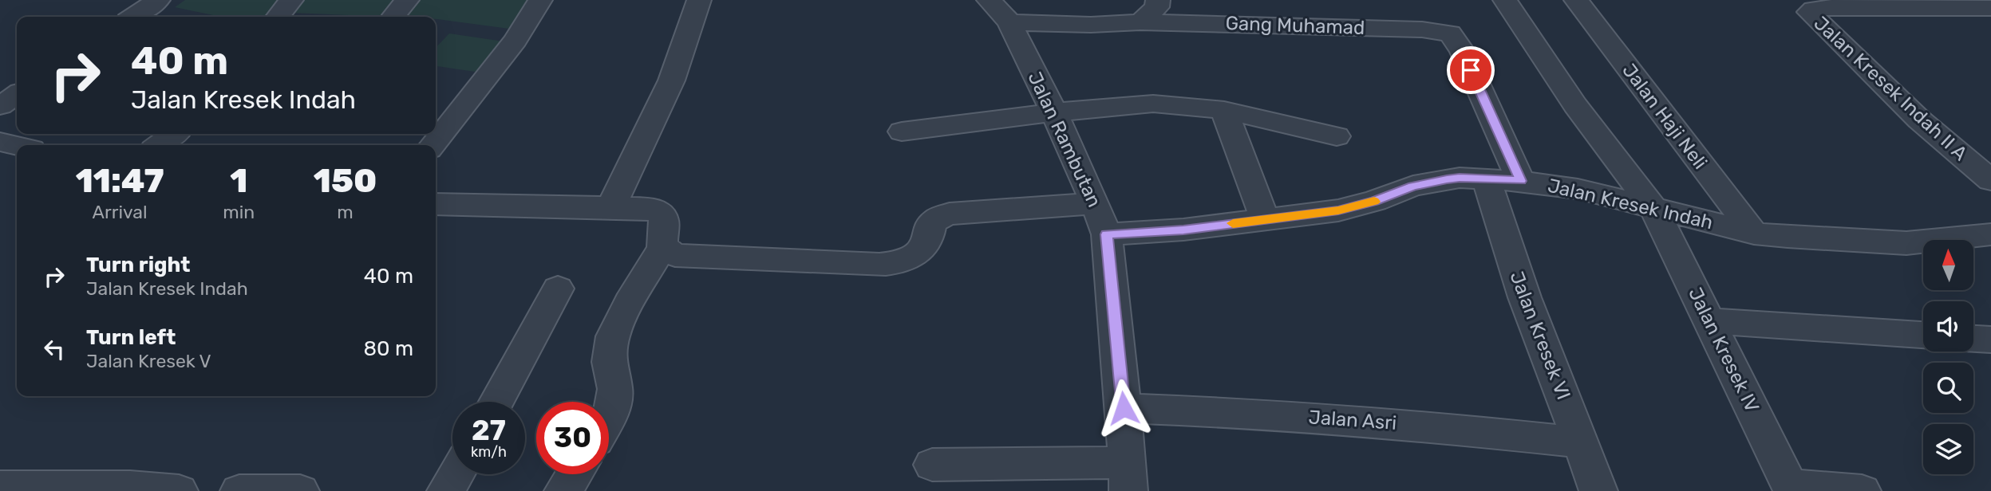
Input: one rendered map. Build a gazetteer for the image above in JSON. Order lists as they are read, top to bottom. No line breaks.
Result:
{"streets":{"street":["Gang Muhamad","Jalan Kresek Indah II A","Jalan Haji Neli","Jalan Rambutan","Jalan Kresek Indah","Jalan Kresek VI","Jalan Kresek IV","Jalan Asri"]},"crossings":[["Gang Muhamad","Jalan Rambutan"],["Gang Muhamad","Jalan Kresek Indah"],["Jalan Haji Neli","Jalan Kresek Indah"],["Jalan Rambutan","Jalan Kresek Indah"],["Jalan Rambutan","Jalan Asri"],["Jalan Kresek Indah","Jalan Kresek VI"],["Jalan Kresek Indah","Jalan Kresek IV"],["Jalan Kresek VI","Jalan Asri"]],"north":"top","page":{"turn":["40 m","Jalan Kresek Indah"],"eta":["11:47","Arrival","1","min","150","m"],"list":[{"name":"Turn right","note":"Jalan Kresek Indah","value":"40 m"},{"name":"Turn left","note":"Jalan Kresek V","value":"80 m"}],"speed":"27 km/h","limit":"30"}}
